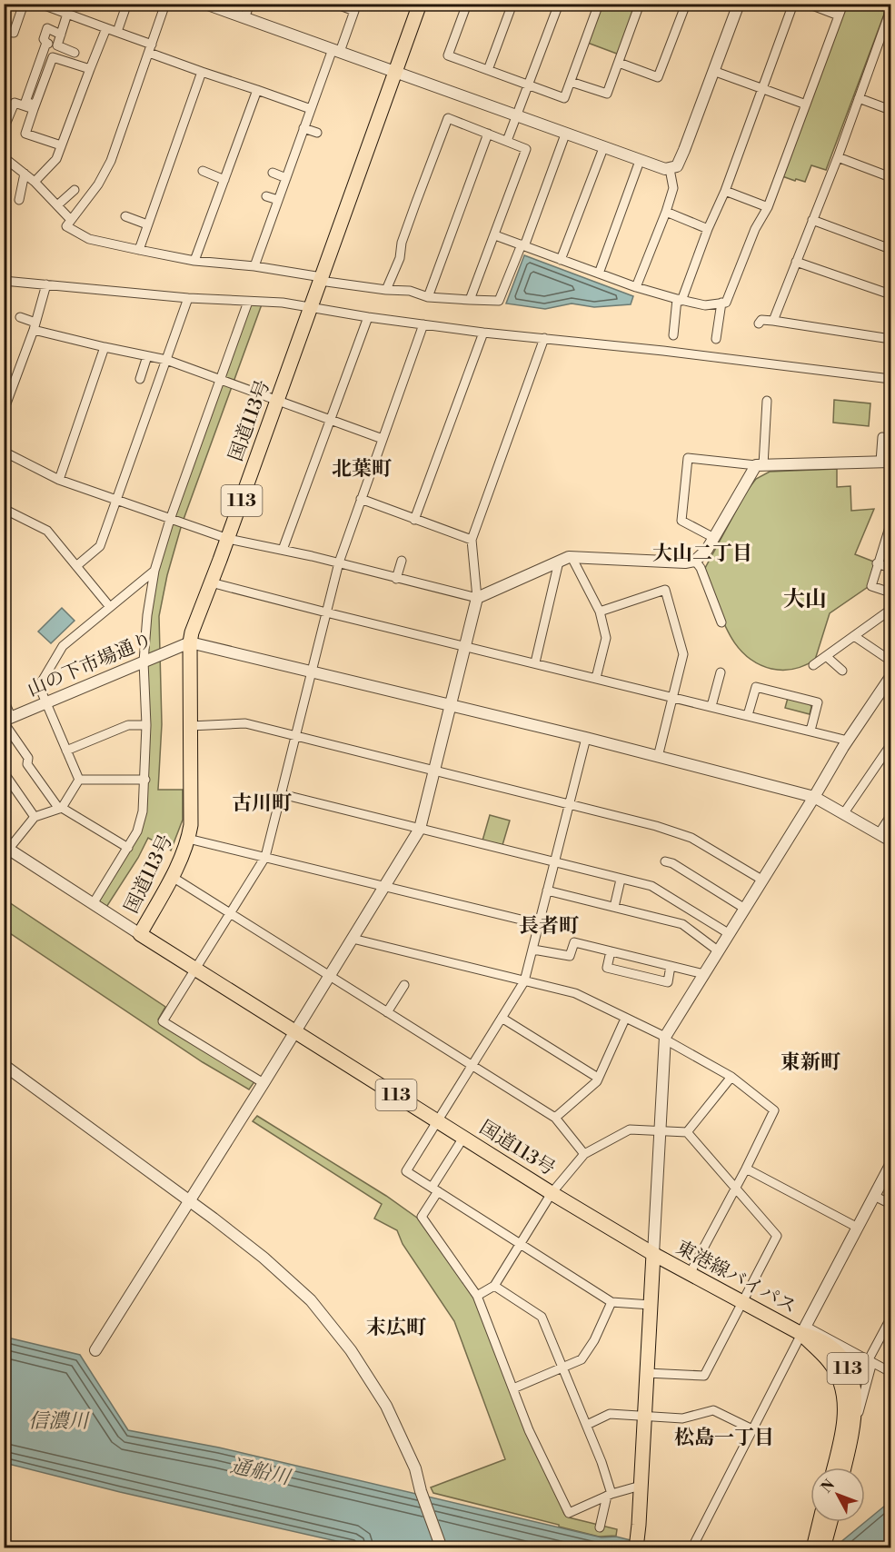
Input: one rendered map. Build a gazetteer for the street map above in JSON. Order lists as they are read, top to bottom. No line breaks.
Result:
{"streets":{"highway":["国道113号","113","東港線バイパス"],"street":["山の下市場通り"]},"crossings":[["国道113号","山の下市場通り"],["国道113号","東港線バイパス"]],"districts":["北葉町","大山二丁目","大山","古川町","長者町","東新町","末広町","松島一丁目"],"water":["信濃川","通船川"],"north":"top left"}
